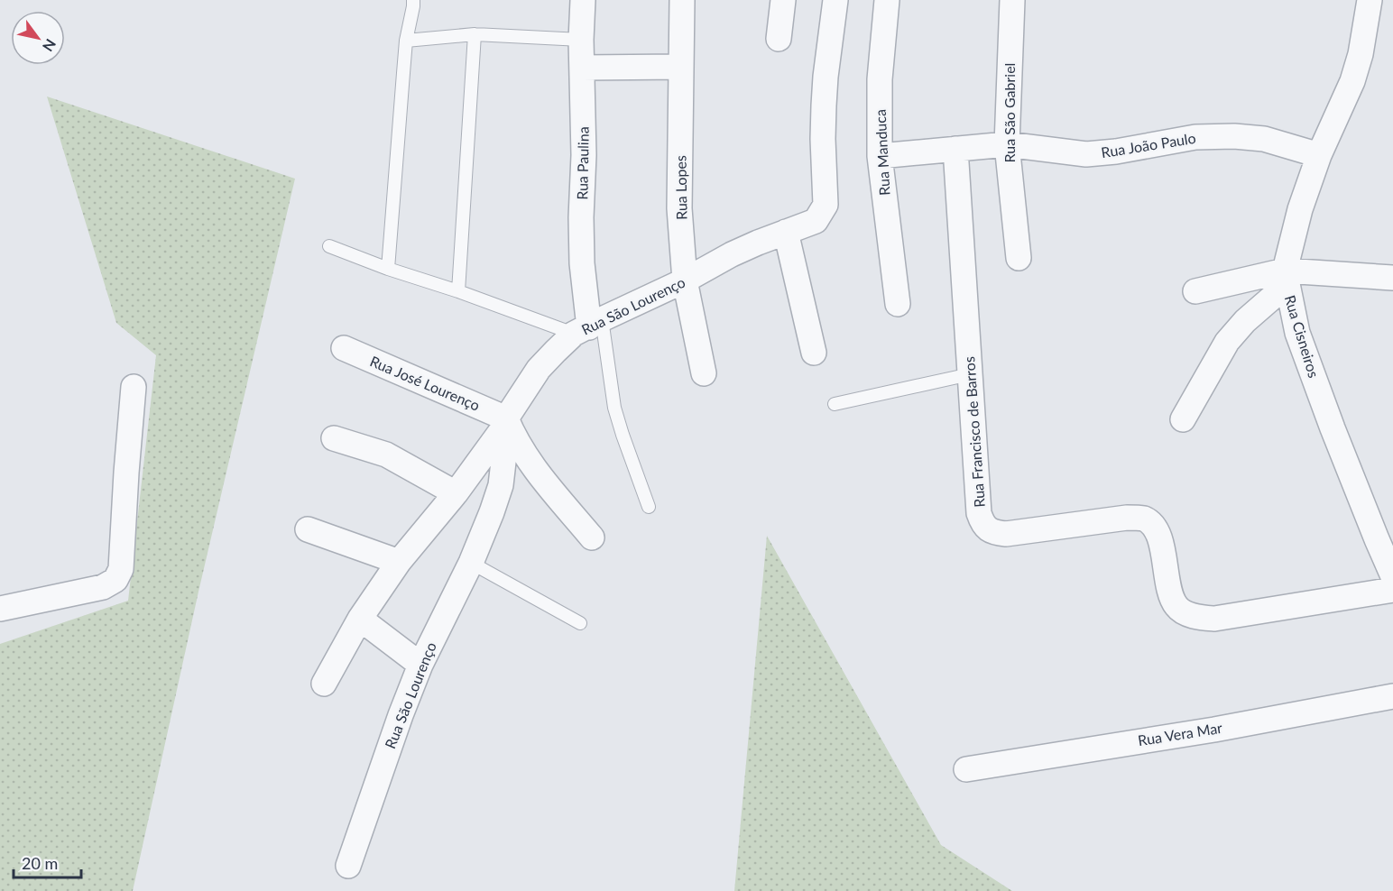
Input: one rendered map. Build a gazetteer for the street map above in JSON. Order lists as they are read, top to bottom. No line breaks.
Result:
{"streets":{"street":["Rua São Gabriel","Rua João Paulo","Rua Manduca","Rua Paulina","Rua Lopes","Rua São Lourenço","Rua Cisneiros","Rua José Lourenço","Rua Francisco de Barros","Rua Vera Mar"]},"crossings":[["Rua São Gabriel","Rua João Paulo"],["Rua João Paulo","Rua Manduca"],["Rua João Paulo","Rua Cisneiros"],["Rua João Paulo","Rua Francisco de Barros"],["Rua Paulina","Rua São Lourenço"],["Rua Lopes","Rua São Lourenço"],["Rua São Lourenço","Rua José Lourenço"]],"scale_bar":"20 m","north":"bottom right"}
